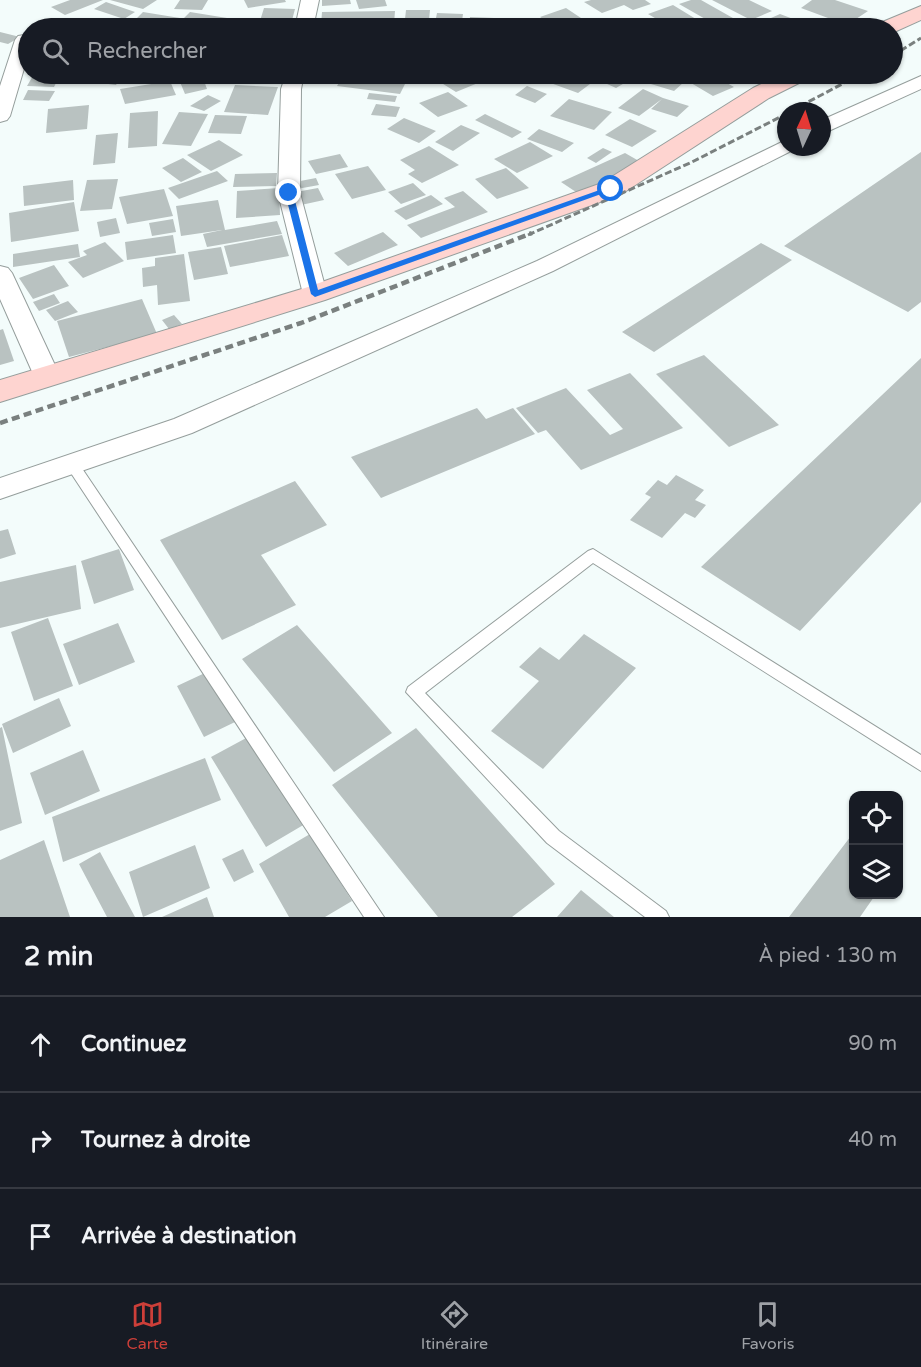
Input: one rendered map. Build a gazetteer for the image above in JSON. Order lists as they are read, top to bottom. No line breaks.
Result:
{"north":"top","page":{"search":"Rechercher","heading":["2 min","À pied · 130 m"],"list":[["Continuez","90 m"],["Tournez à droite","40 m"],"Arrivée à destination"],"nav":["Carte","Itinéraire","Favoris"]}}
